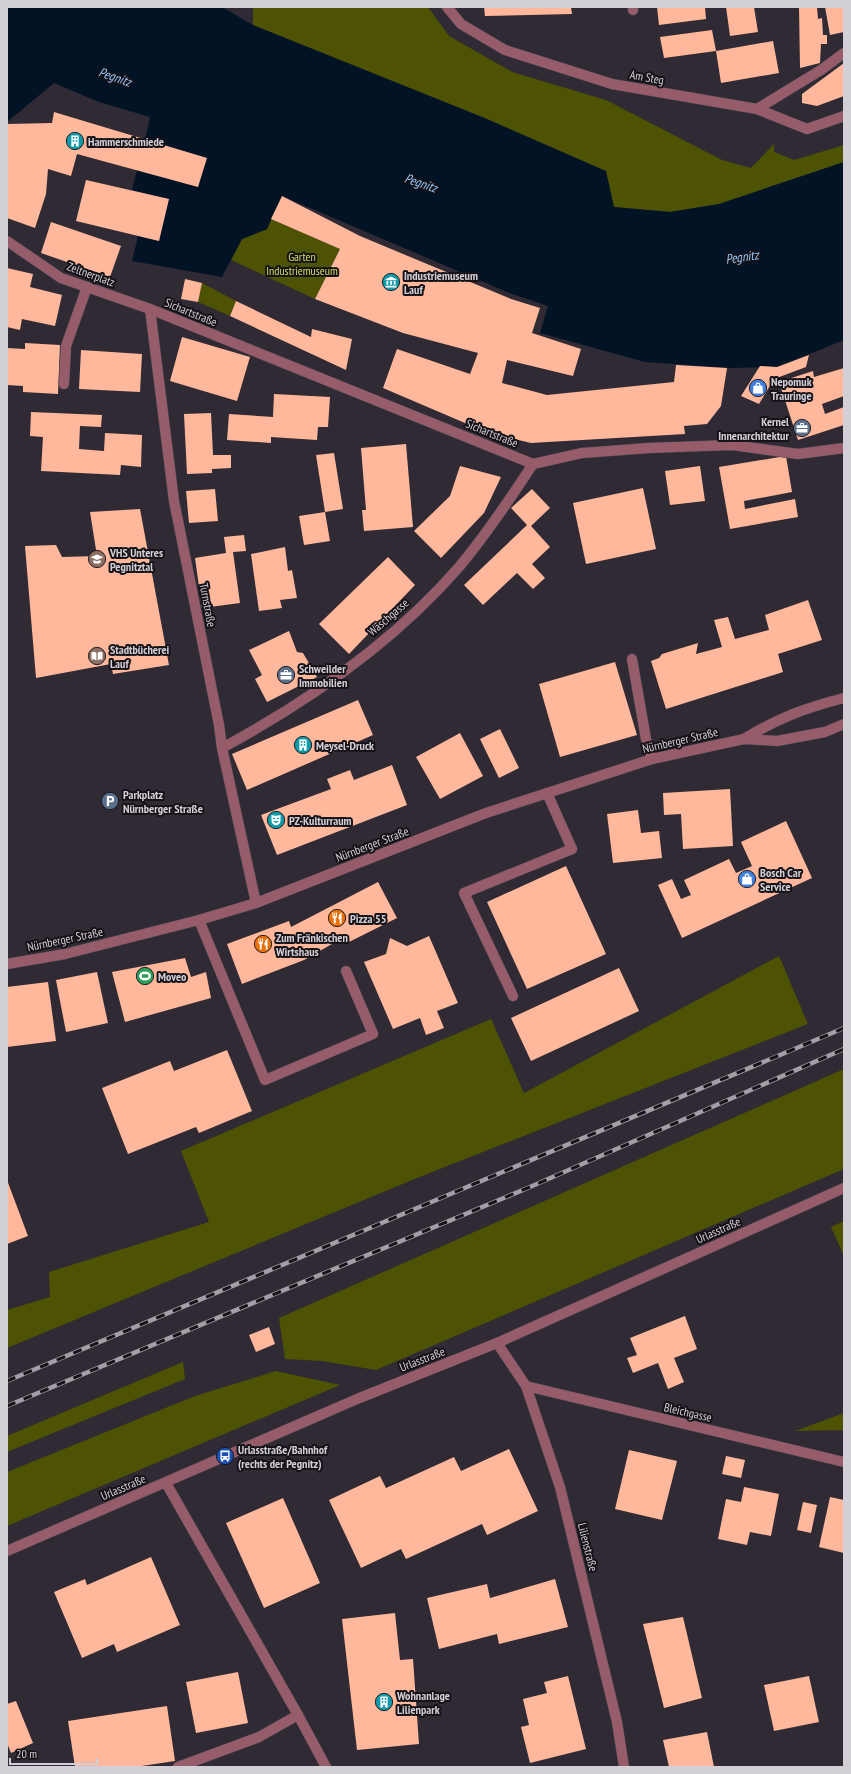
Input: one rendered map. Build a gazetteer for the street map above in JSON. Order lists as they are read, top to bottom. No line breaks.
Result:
{"streets":{"street":["Am Steg","Zeltnerplatz","Sichartstraße","Turnstraße","Wäschgasse","Nürnberger Straße","Urlasstraße","Bleichgasse","Lilienstraße"]},"crossings":[["Zeltnerplatz","Sichartstraße"],["Zeltnerplatz","Turnstraße"],["Sichartstraße","Turnstraße"],["Sichartstraße","Wäschgasse"],["Turnstraße","Wäschgasse"],["Turnstraße","Nürnberger Straße"],["Urlasstraße","Lilienstraße"],["Bleichgasse","Lilienstraße"]],"water":["Pegnitz"],"parks":["Garten Industriemuseum"],"places":{"building":["Hammerschmiede","Meysel-Druck","Wohnanlage Lilienpark"],"museum":["Industriemuseum Lauf"],"shop":["Nepomuk Trauringe","Bosch Car Service"],"office":["Kernel Innenarchitektur","Schweilder Immobilien"],"school or university":["VHS Unteres Pegnitztal"],"library":["Stadtbücherei Lauf"],"parking":["Parkplatz Nürnberger Straße"],"theatre":["PZ-Kulturraum"],"restaurant":["Pizza 55","Zum Fränkischen Wirtshaus"],"sports":["Moveo"],"bus stop":["Urlasstraße/Bahnhof (rechts der Pegnitz)"]},"scale_bar":"20 m"}
